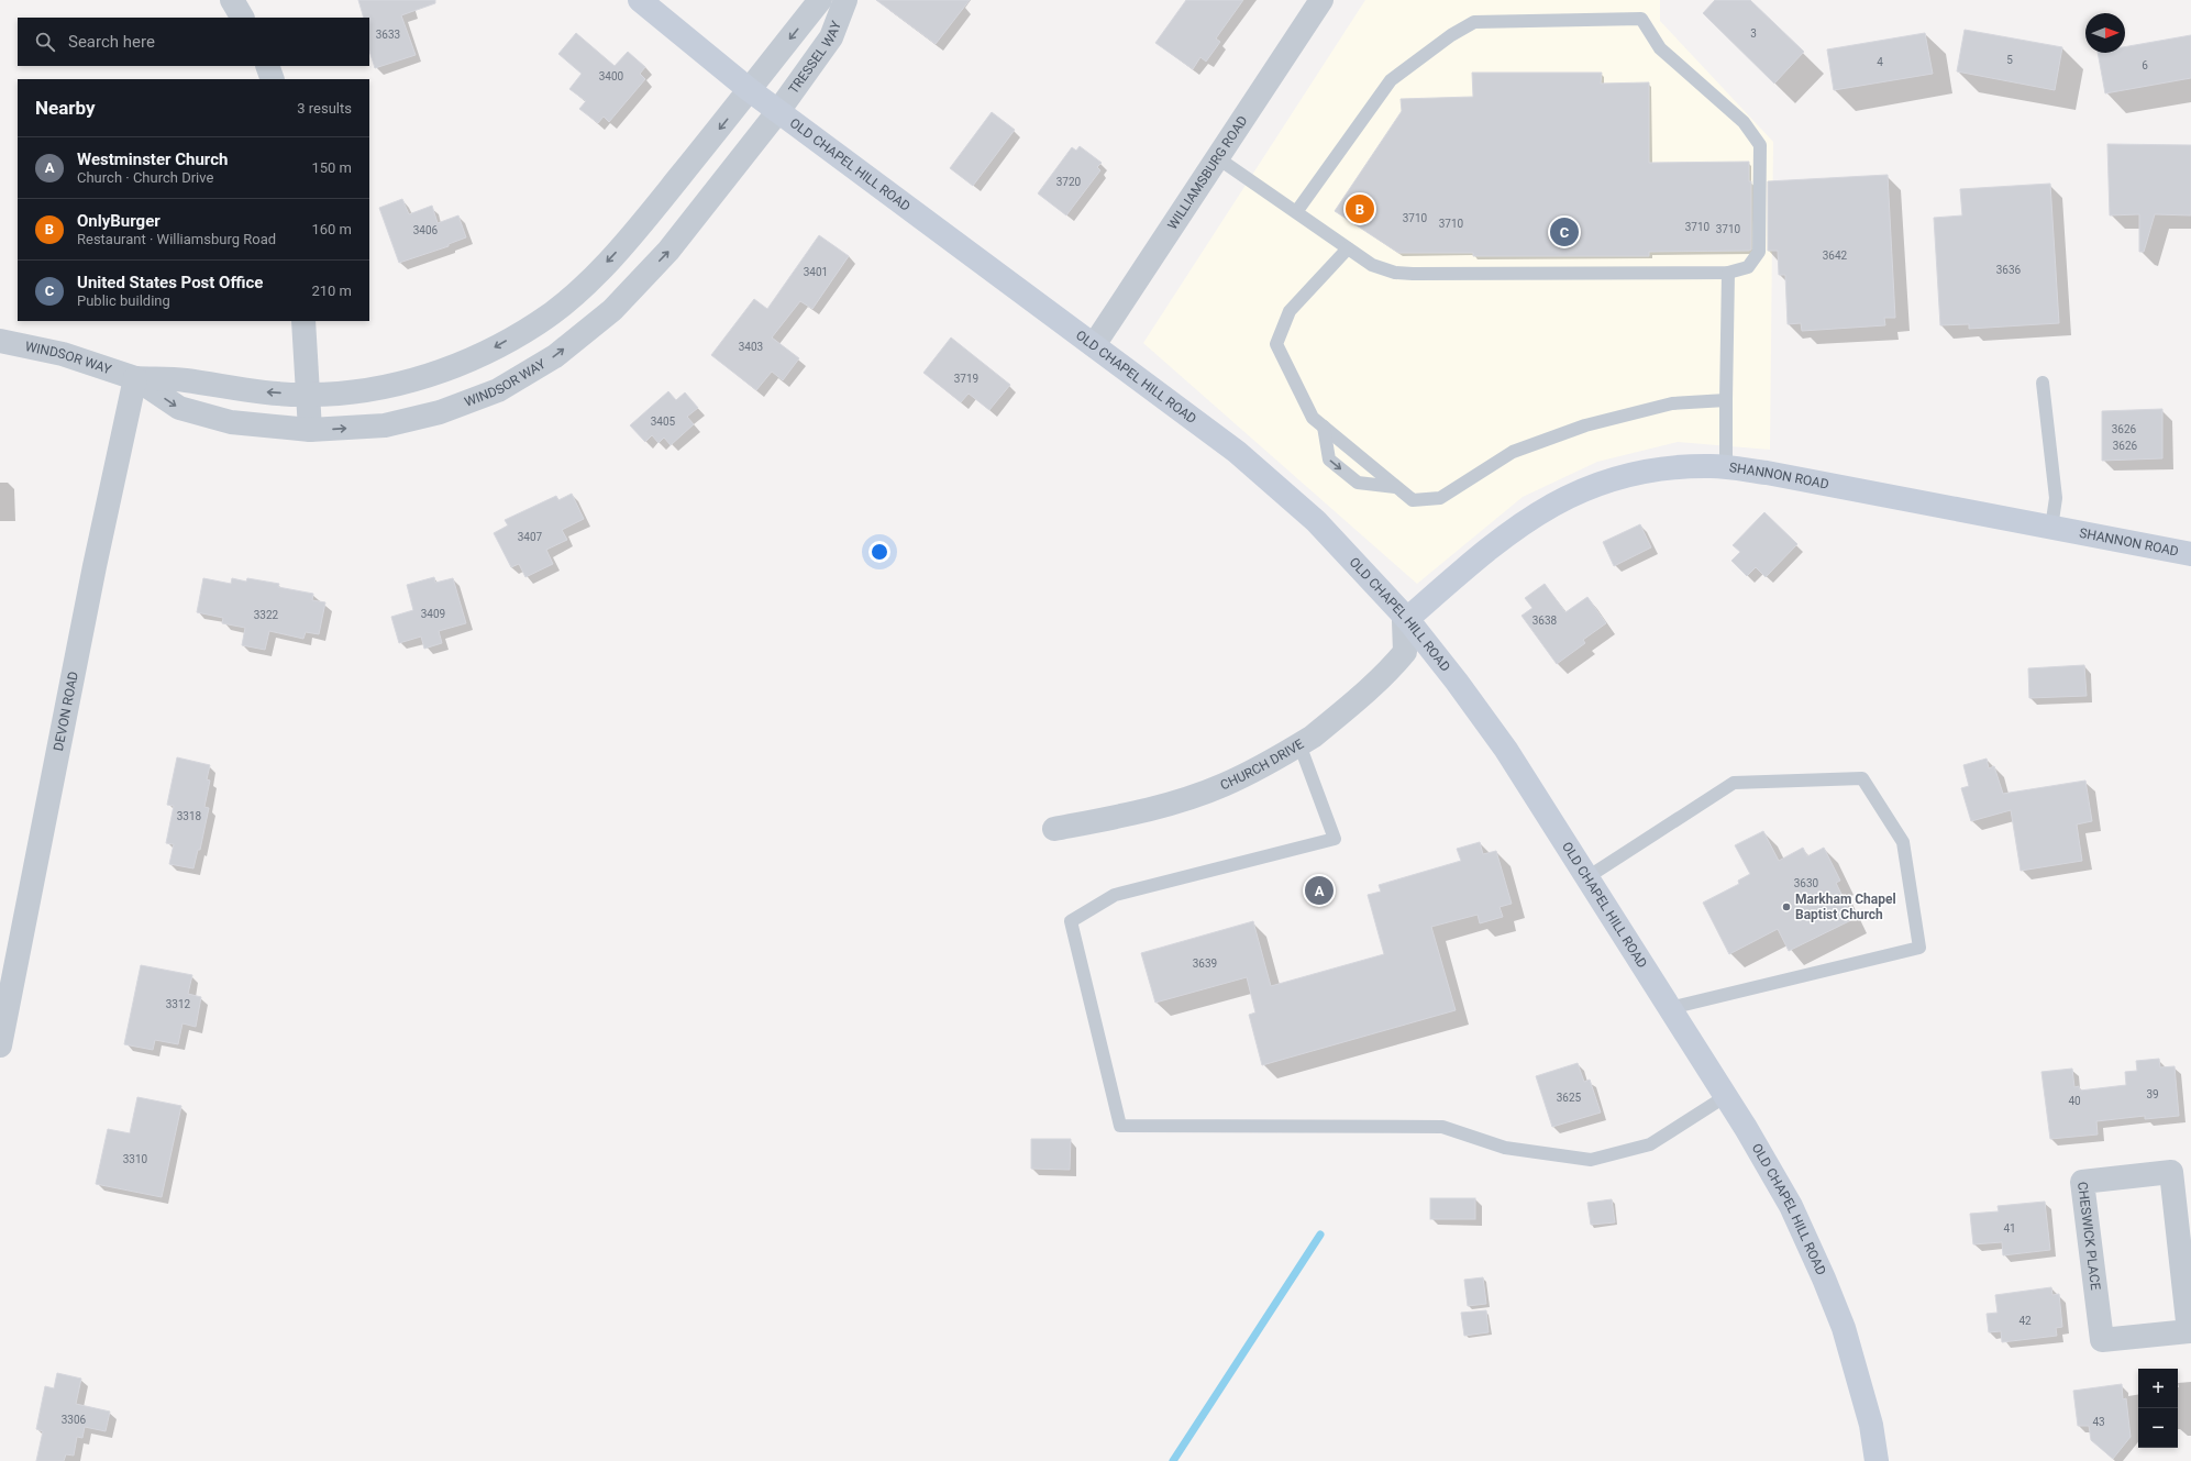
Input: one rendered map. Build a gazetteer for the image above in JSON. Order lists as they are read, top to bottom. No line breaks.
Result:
{"streets":{"street":["TRESSEL WAY","OLD CHAPEL HILL ROAD","WILLIAMSBURG ROAD","WINDSOR WAY","SHANNON ROAD","DEVON ROAD","CHURCH DRIVE","CHESWICK PLACE"]},"crossings":[["TRESSEL WAY","OLD CHAPEL HILL ROAD"],["TRESSEL WAY","WINDSOR WAY"],["OLD CHAPEL HILL ROAD","WILLIAMSBURG ROAD"],["OLD CHAPEL HILL ROAD","WINDSOR WAY"],["OLD CHAPEL HILL ROAD","SHANNON ROAD"],["OLD CHAPEL HILL ROAD","CHURCH DRIVE"],["WINDSOR WAY","DEVON ROAD"],["SHANNON ROAD","CHURCH DRIVE"]],"places":["Markham Chapel Baptist Church"],"house_numbers":["3","3633","5","4","6","3400","3720","3710","3710","3710","3710","3406","3642","3636","3401","3403","3719","3405","3626","3626","3407","3409","3322","3638","3318","3630","3639","3312","39","3625","40","3310","41","42","3306","43"],"north":"right","page":{"search":"Search here","heading":["Nearby","3 results"],"list":[{"mark":"A","name":"Westminster Church","note":"Church · Church Drive","value":"150 m"},{"mark":"B","name":"OnlyBurger","note":"Restaurant · Williamsburg Road","value":"160 m"},{"mark":"C","name":"United States Post Office","note":"Public building","value":"210 m"}],"pins":["B","C","A"],"map_buttons":["+","−"]}}
